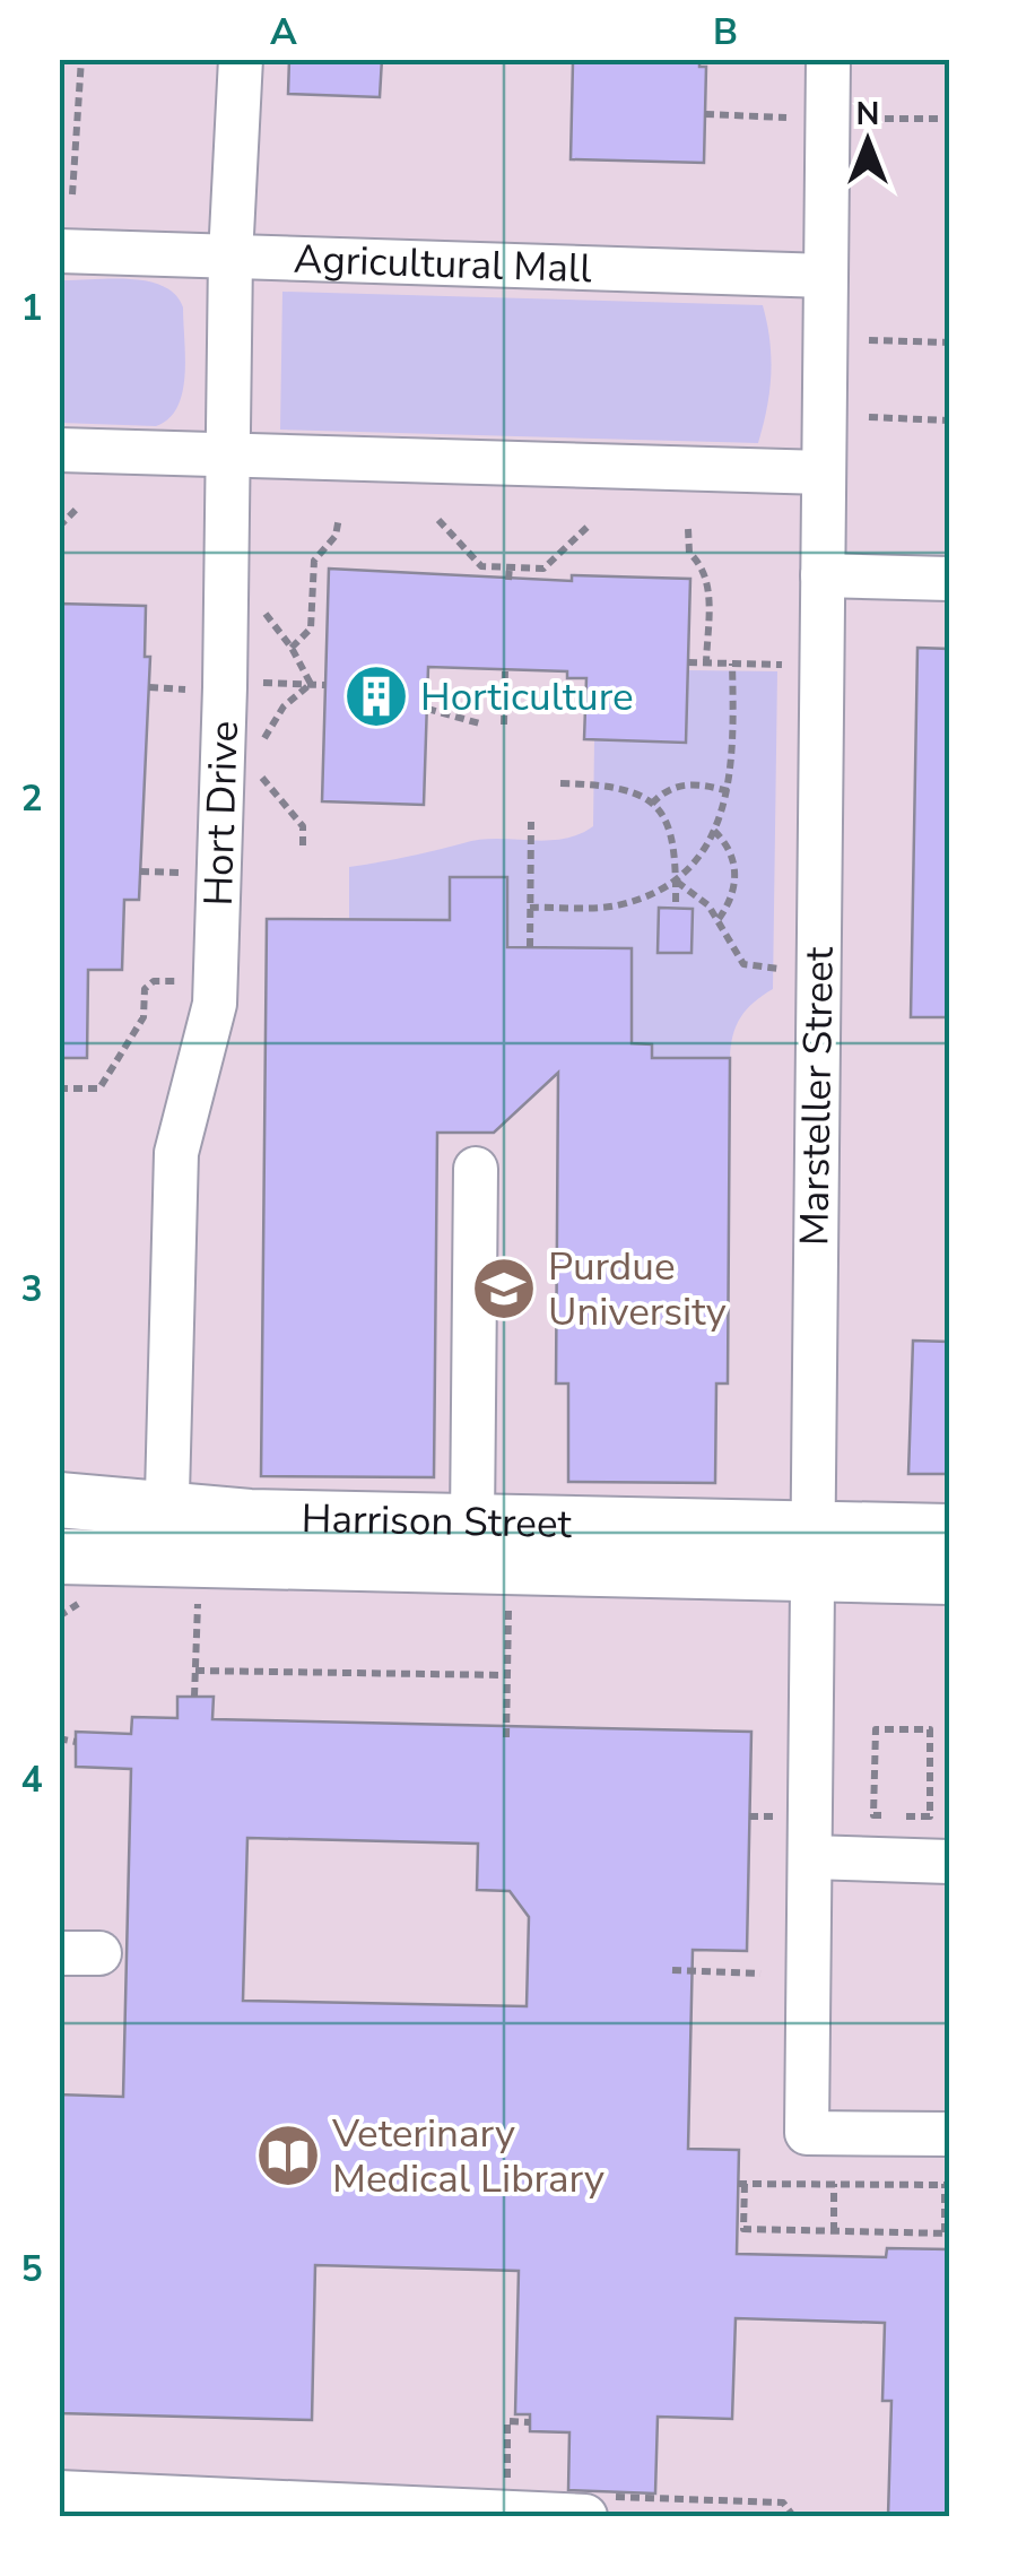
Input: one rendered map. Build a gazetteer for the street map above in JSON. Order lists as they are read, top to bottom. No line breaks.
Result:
{"streets":{"main road":["Harrison Street"],"street":["Agricultural Mall","Hort Drive","Marsteller Street"]},"crossings":[["Agricultural Mall","Hort Drive"],["Agricultural Mall","Marsteller Street"],["Hort Drive","Harrison Street"],["Marsteller Street","Harrison Street"]],"places":{"building":["Horticulture"],"school or university":["Purdue University"],"library":["Veterinary Medical Library"]},"north":"top","grid":{"columns":["A","B"],"rows":["1","2","3","4","5"]}}
